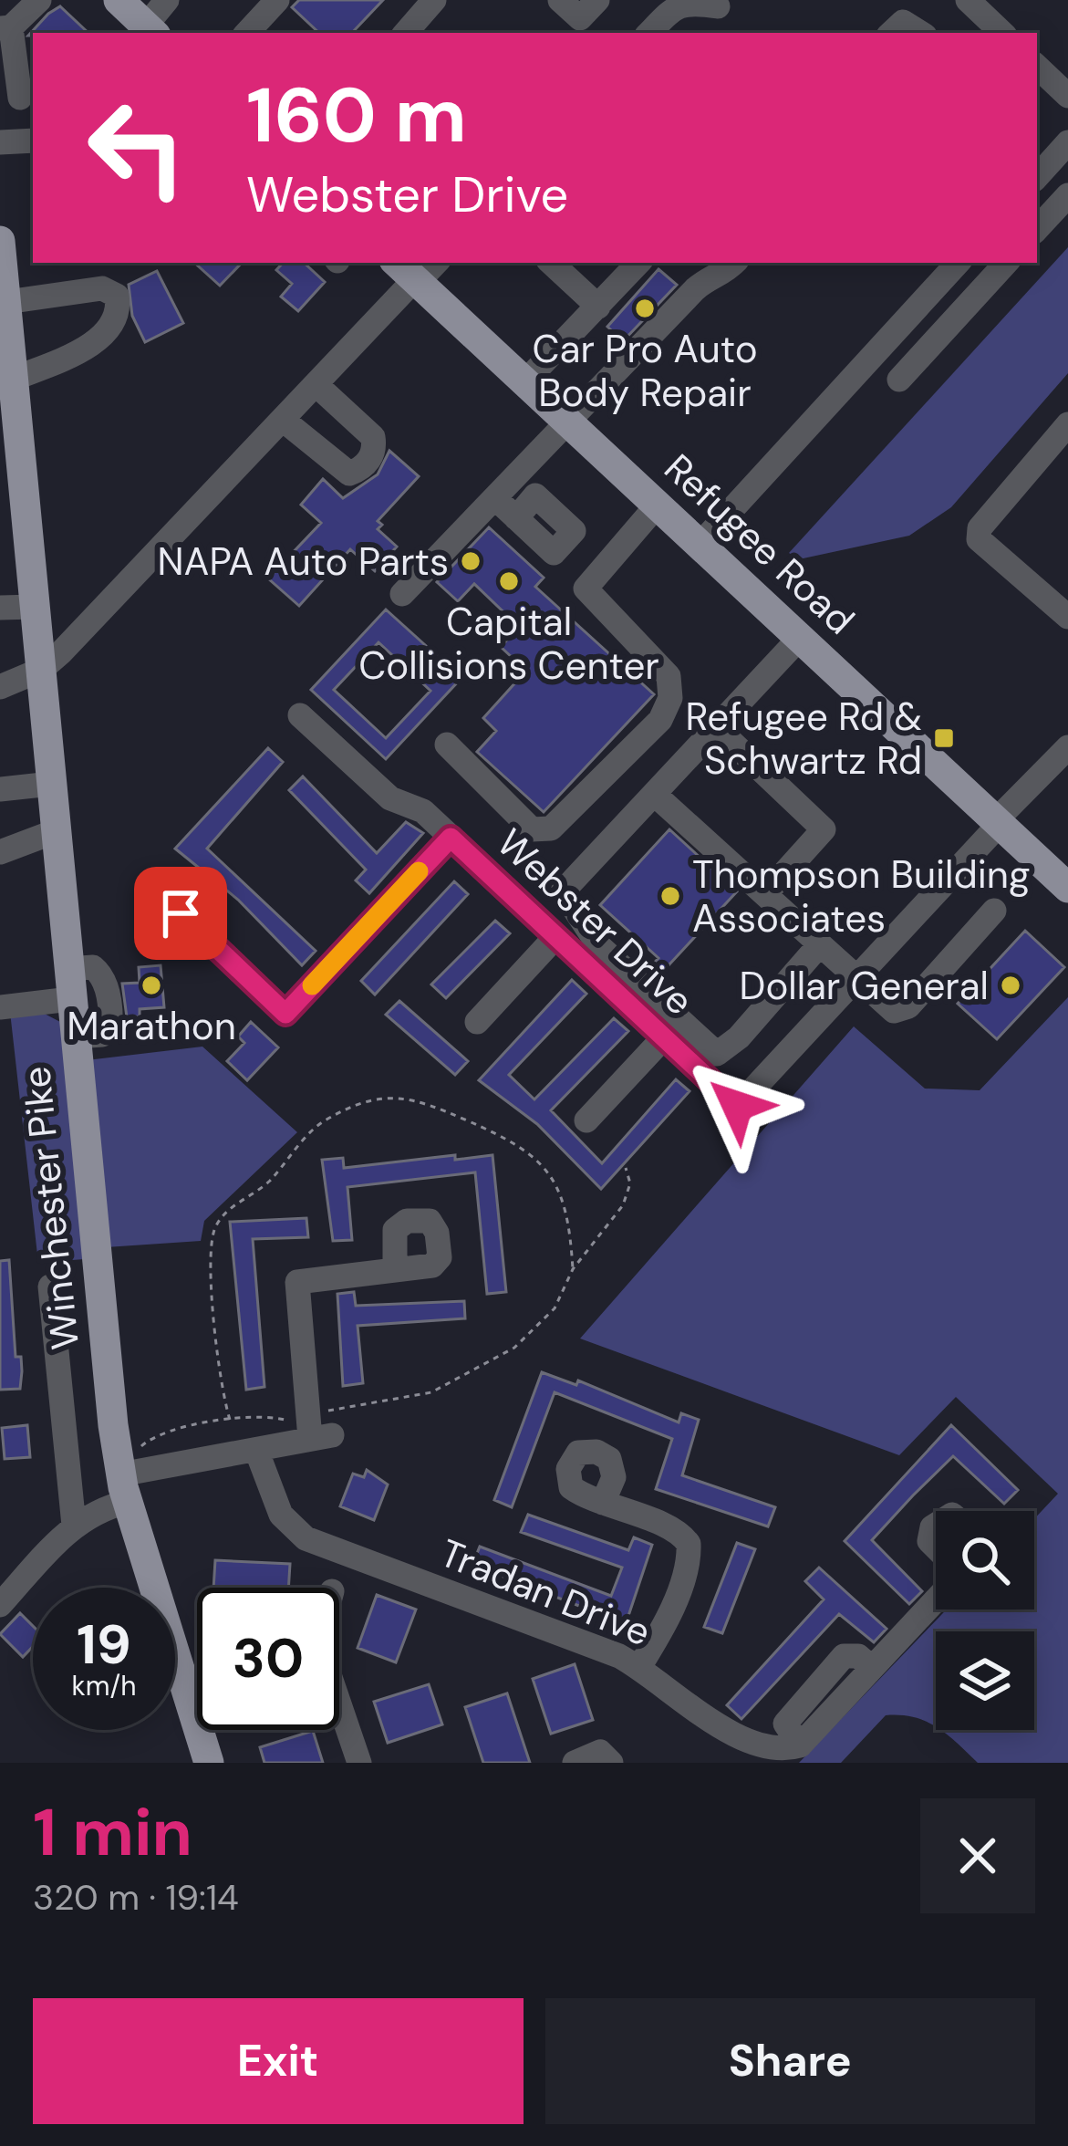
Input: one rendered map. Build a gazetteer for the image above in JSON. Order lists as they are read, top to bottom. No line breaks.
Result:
{"streets":{"main road":["Refugee Road","Winchester Pike"],"street":["Webster Drive","Tradan Drive"]},"places":{"other":["Car Pro Auto Body Repair","NAPA Auto Parts","Capital Collisions Center","Thompson Building Associates","Marathon","Dollar General"],"transit":["Refugee Rd & Schwartz Rd"]},"page":{"turn":["160 m","Webster Drive"],"speed":"19 km/h","limit":"30","heading":["1 min","320 m · 19:14"],"buttons":["Exit","Share"]}}
